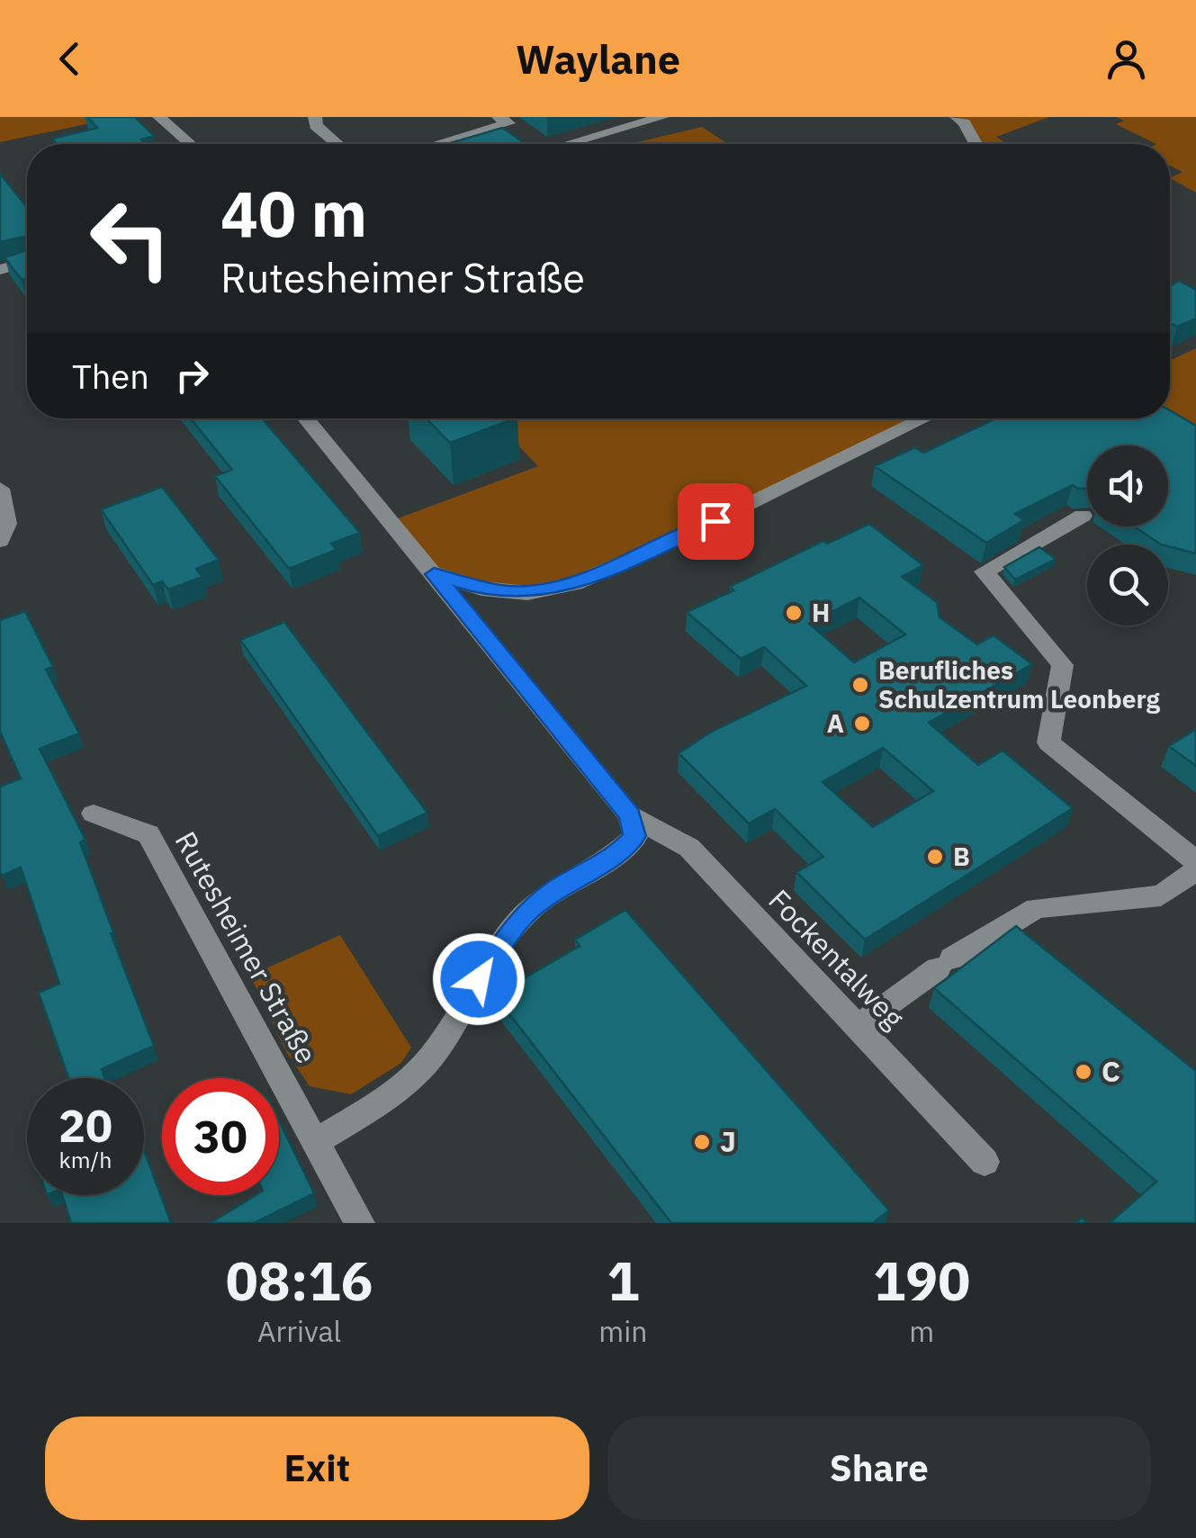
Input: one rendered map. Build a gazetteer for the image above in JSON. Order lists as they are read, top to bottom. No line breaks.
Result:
{"streets":{"street":["Rutesheimer Straße","Fockentalweg"]},"places":["H","Berufliches Schulzentrum Leonberg","A","B","C","J"],"page":{"header":"Waylane","turn":["40 m","Rutesheimer Straße"],"then":"Then","speed":"20 km/h","limit":"30","eta":["08:16","Arrival","1","min","190","m"],"buttons":["Exit","Share"]}}
